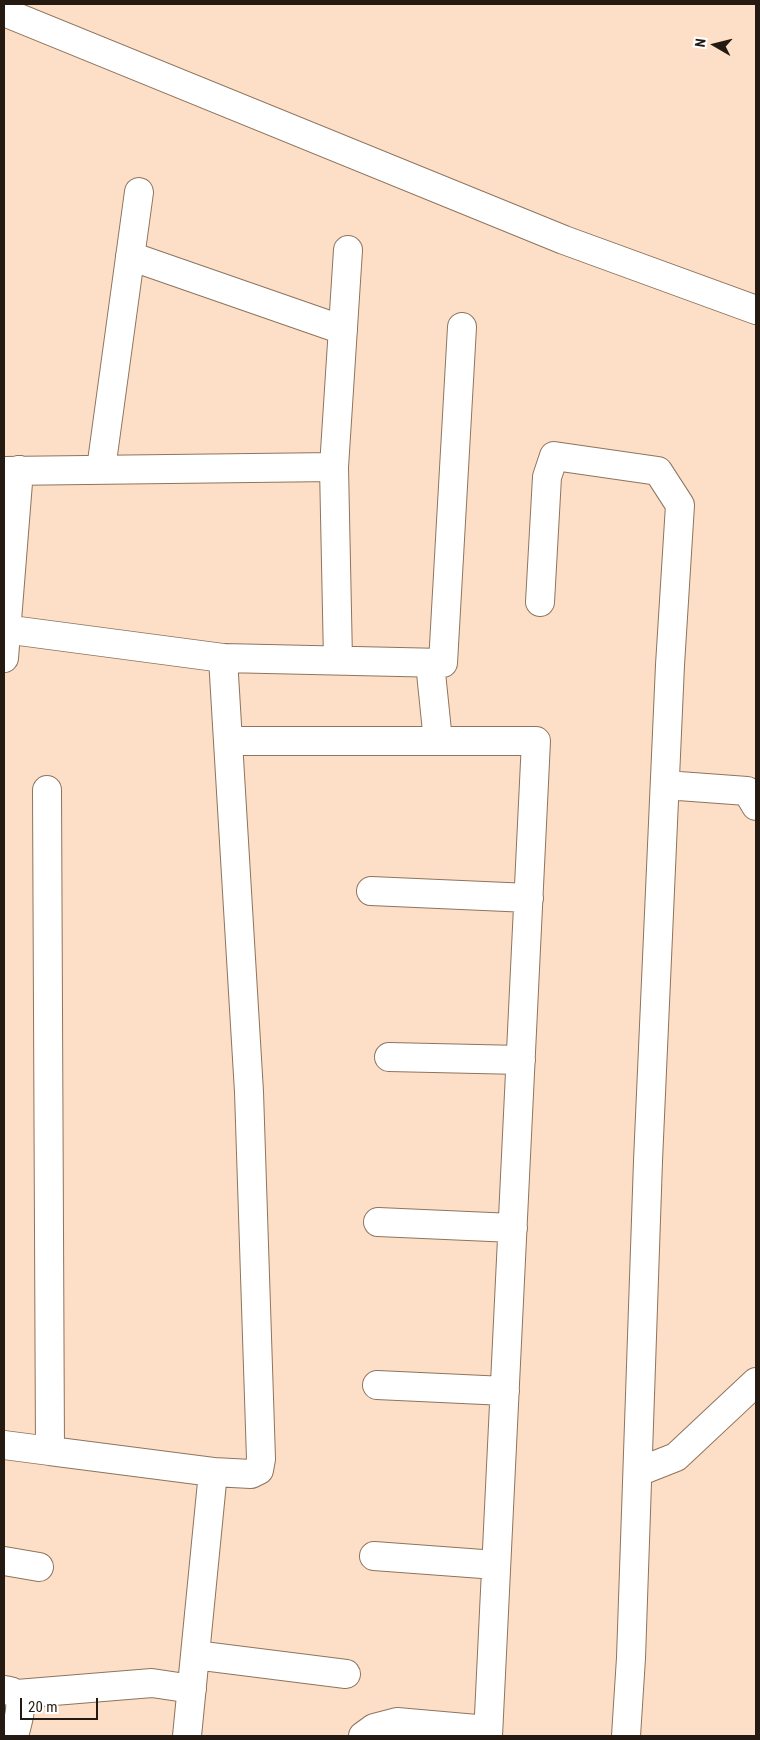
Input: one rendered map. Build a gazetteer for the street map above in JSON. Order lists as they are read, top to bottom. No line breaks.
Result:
{"scale_bar":"20 m","north":"left"}
